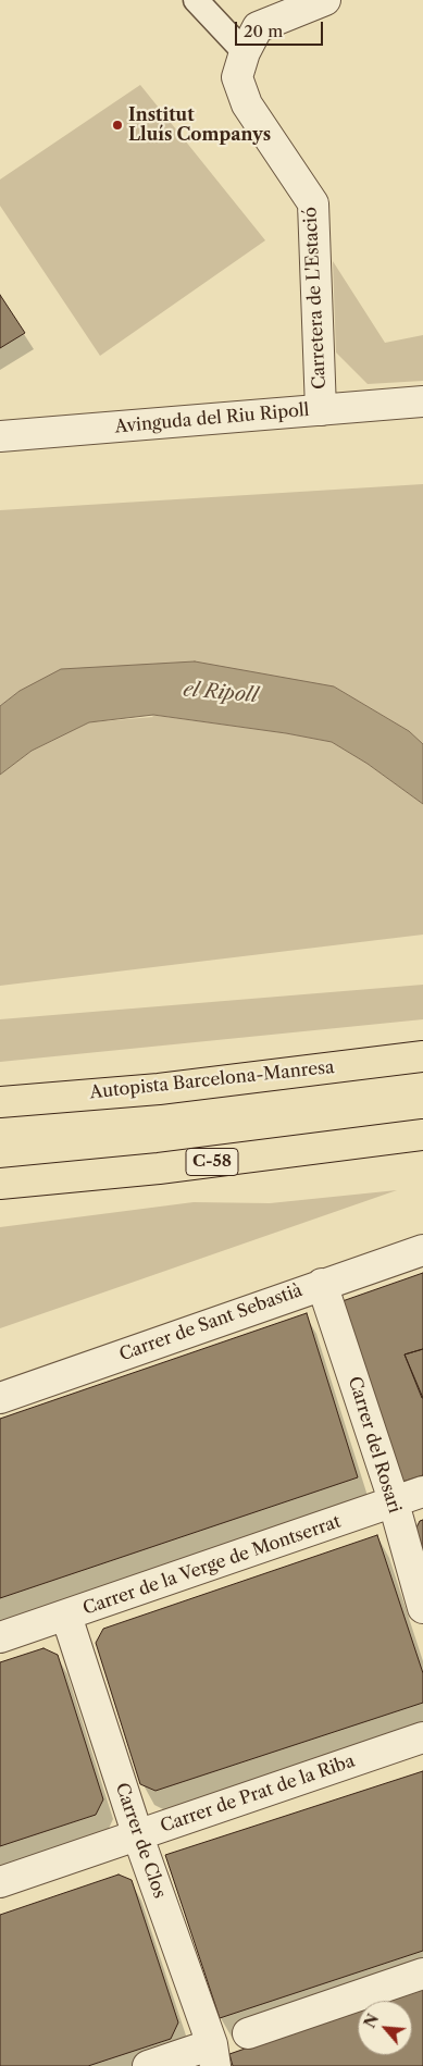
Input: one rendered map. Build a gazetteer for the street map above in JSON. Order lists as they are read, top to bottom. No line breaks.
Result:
{"streets":{"highway":["Autopista Barcelona-Manresa","C-58"],"street":["Carretera de L'Estació","Avinguda del Riu Ripoll","Carrer de Sant Sebastià","Carrer del Rosari","Carrer de la Verge de Montserrat","Carrer de Prat de la Riba","Carrer de Clos"]},"crossings":[["Carretera de L'Estació","Avinguda del Riu Ripoll"],["Carrer de Sant Sebastià","Carrer del Rosari"],["Carrer del Rosari","Carrer de la Verge de Montserrat"],["Carrer de la Verge de Montserrat","Carrer de Clos"],["Carrer de Prat de la Riba","Carrer de Clos"]],"water":["el Ripoll"],"places":["Institut Lluís Companys"],"scale_bar":"20 m","north":"top left"}
